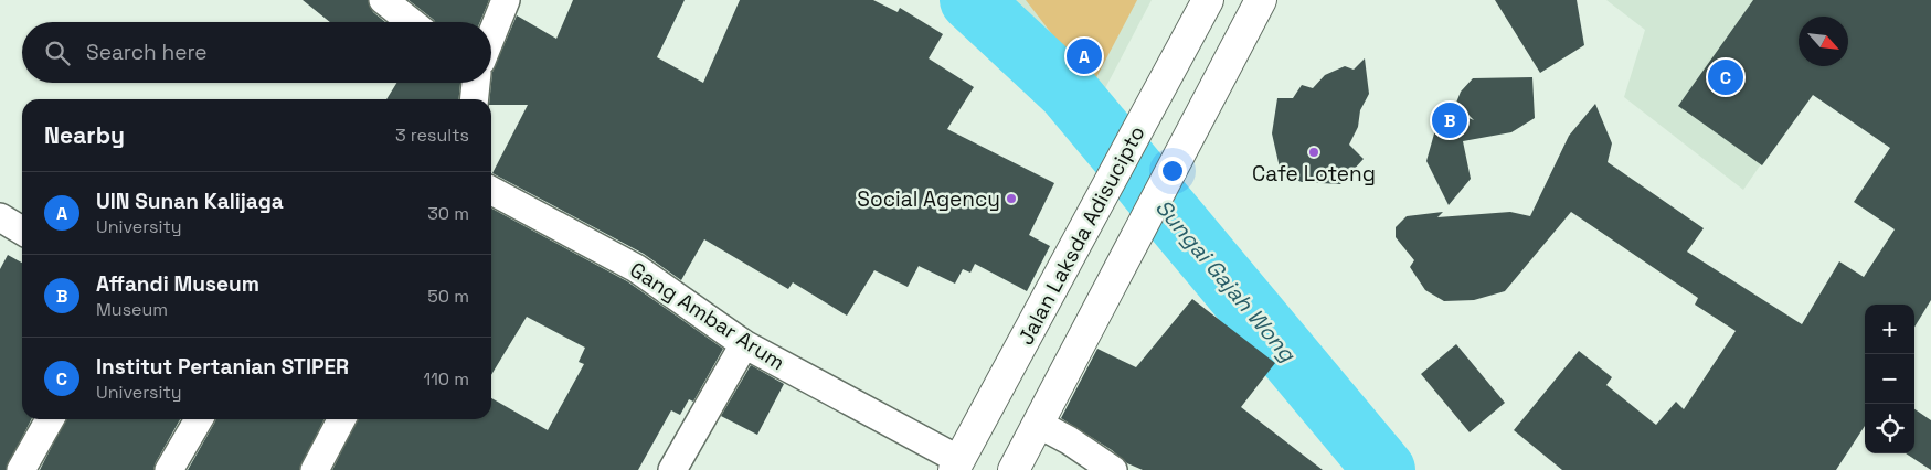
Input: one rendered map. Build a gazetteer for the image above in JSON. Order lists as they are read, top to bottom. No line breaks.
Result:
{"streets":{"main road":["Jalan Laksda Adisucipto"],"street":["Gang Ambar Arum"]},"crossings":[["Jalan Laksda Adisucipto","Gang Ambar Arum"]],"water":["Sungai Gajah Wong"],"places":["Cafe Loteng","Social Agency"],"north":"bottom right","page":{"search":"Search here","pins":["A","C","B"],"heading":["Nearby","3 results"],"list":[{"mark":"A","name":"UIN Sunan Kalijaga","note":"University","value":"30 m"},{"mark":"B","name":"Affandi Museum","note":"Museum","value":"50 m"},{"mark":"C","name":"Institut Pertanian STIPER","note":"University","value":"110 m"}],"map_buttons":["+","−"]}}
